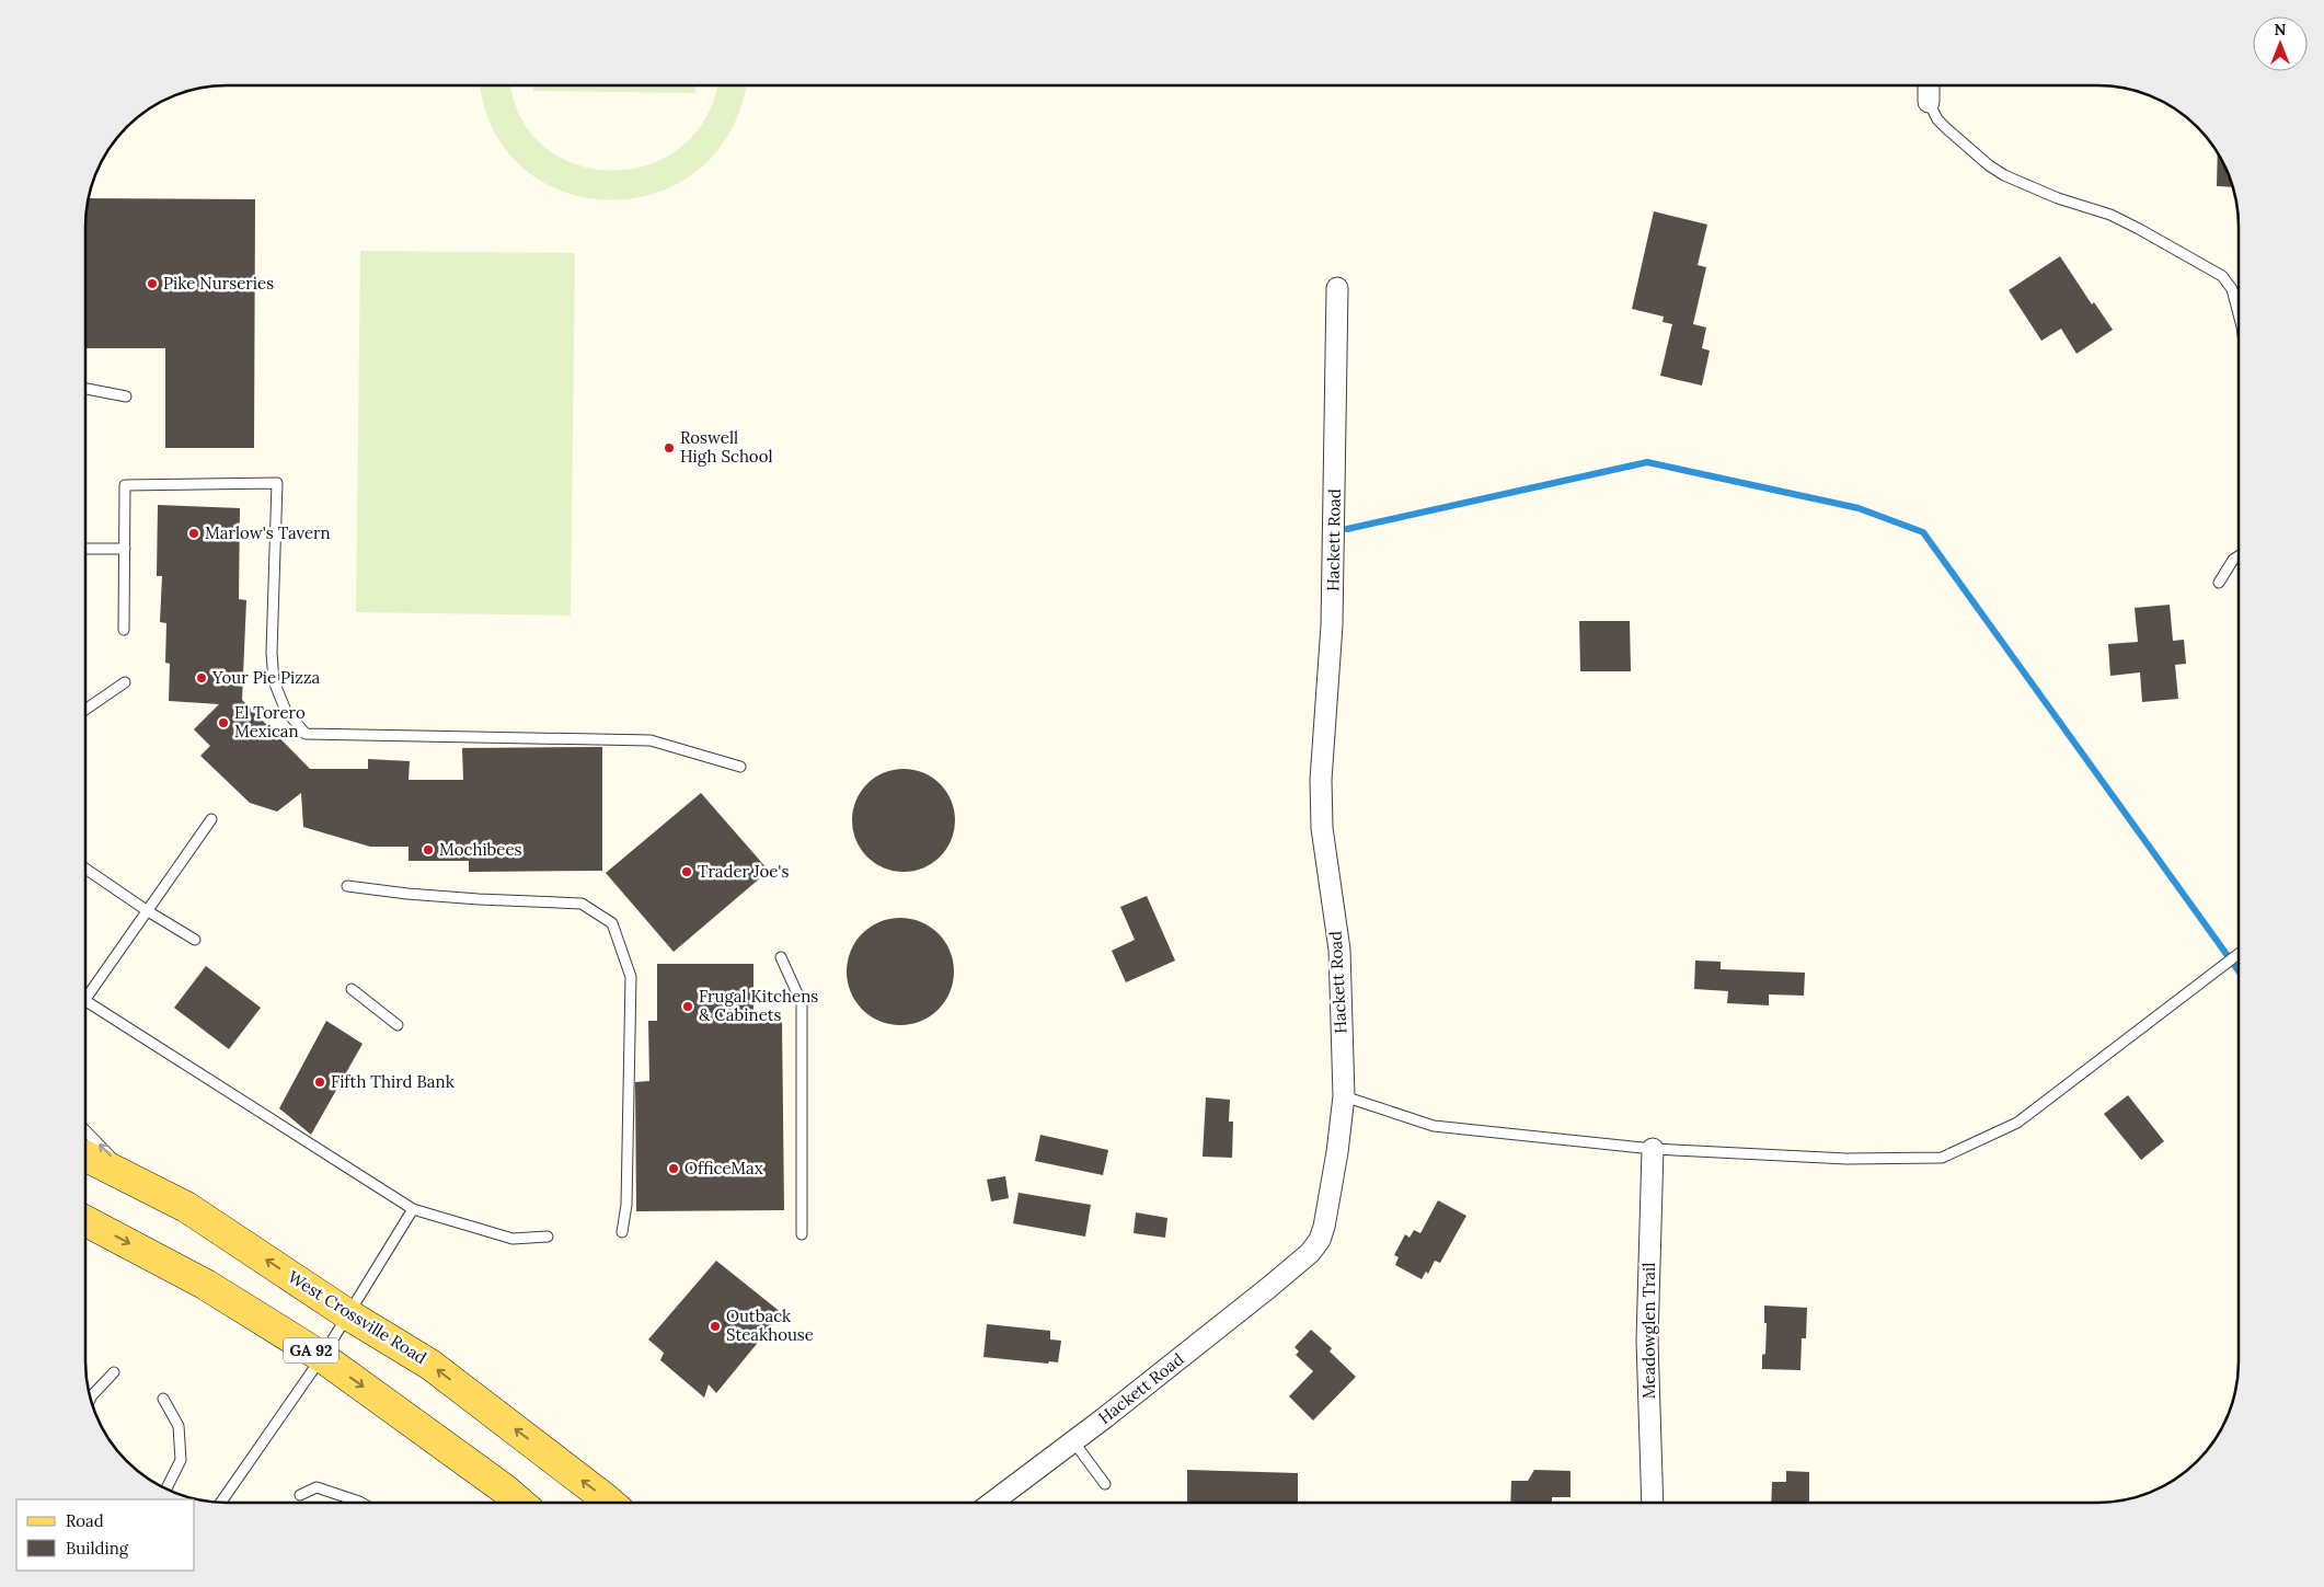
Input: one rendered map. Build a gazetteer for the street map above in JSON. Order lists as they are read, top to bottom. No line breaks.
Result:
{"streets":{"main road":["West Crossville Road","GA 92"],"street":["Hackett Road","Meadowglen Trail"]},"places":["Pike Nurseries","Roswell High School","Marlow's Tavern","Your Pie Pizza","El Torero Mexican","Mochibees","Trader Joe's","Frugal Kitchens & Cabinets","Fifth Third Bank","OfficeMax","Outback Steakhouse"],"legend":["Road","Building"],"north":"top"}
